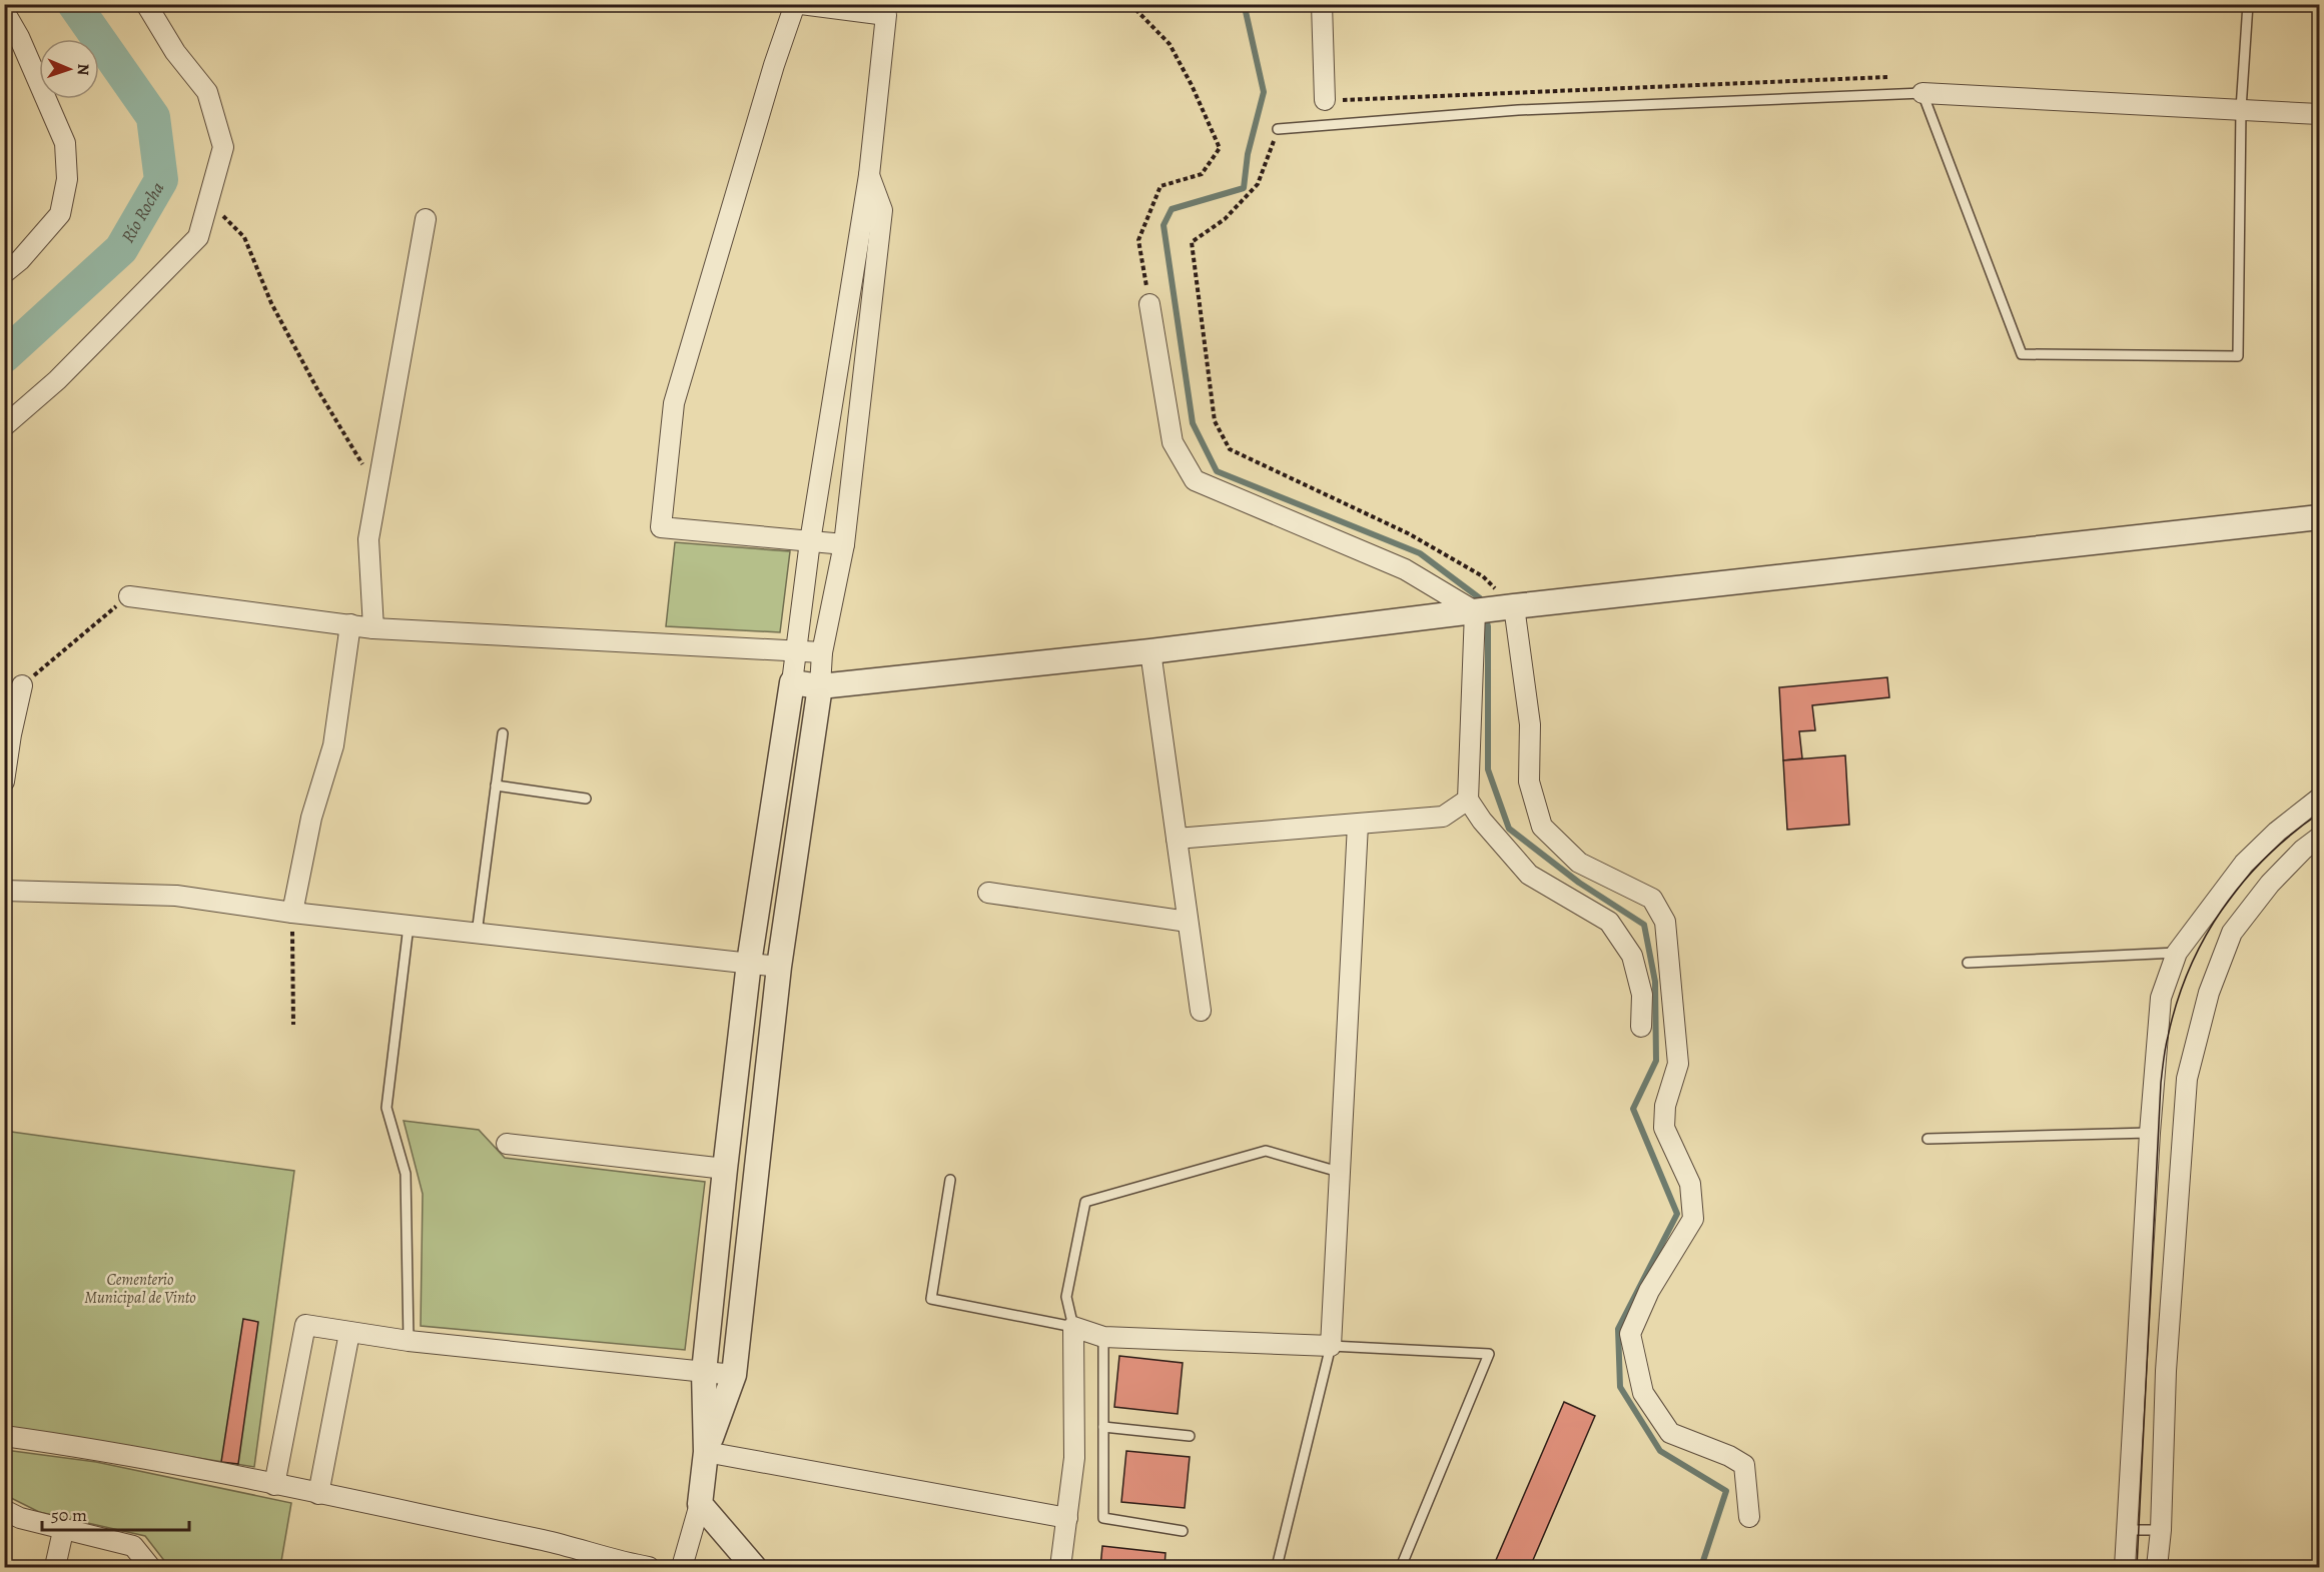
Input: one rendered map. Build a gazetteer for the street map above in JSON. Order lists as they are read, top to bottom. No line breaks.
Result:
{"water":["Río Rocha"],"parks":["Cementerio Municipal de Vinto"],"scale_bar":"50 m","north":"right"}
